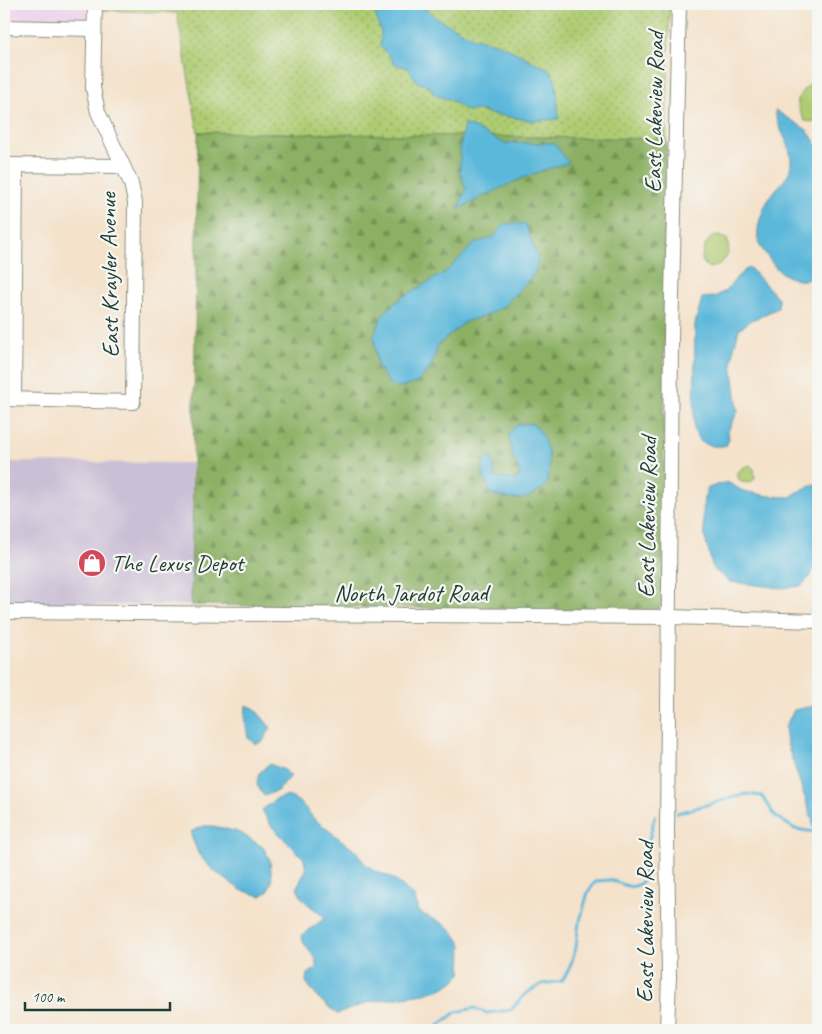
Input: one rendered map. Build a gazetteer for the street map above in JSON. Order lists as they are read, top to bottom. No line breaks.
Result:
{"streets":{"street":["East Lakeview Road","East Krayler Avenue","North Jardot Road"]},"crossings":[["East Lakeview Road","North Jardot Road"]],"places":{"shop":["The Lexus Depot"]},"scale_bar":"100 m"}
